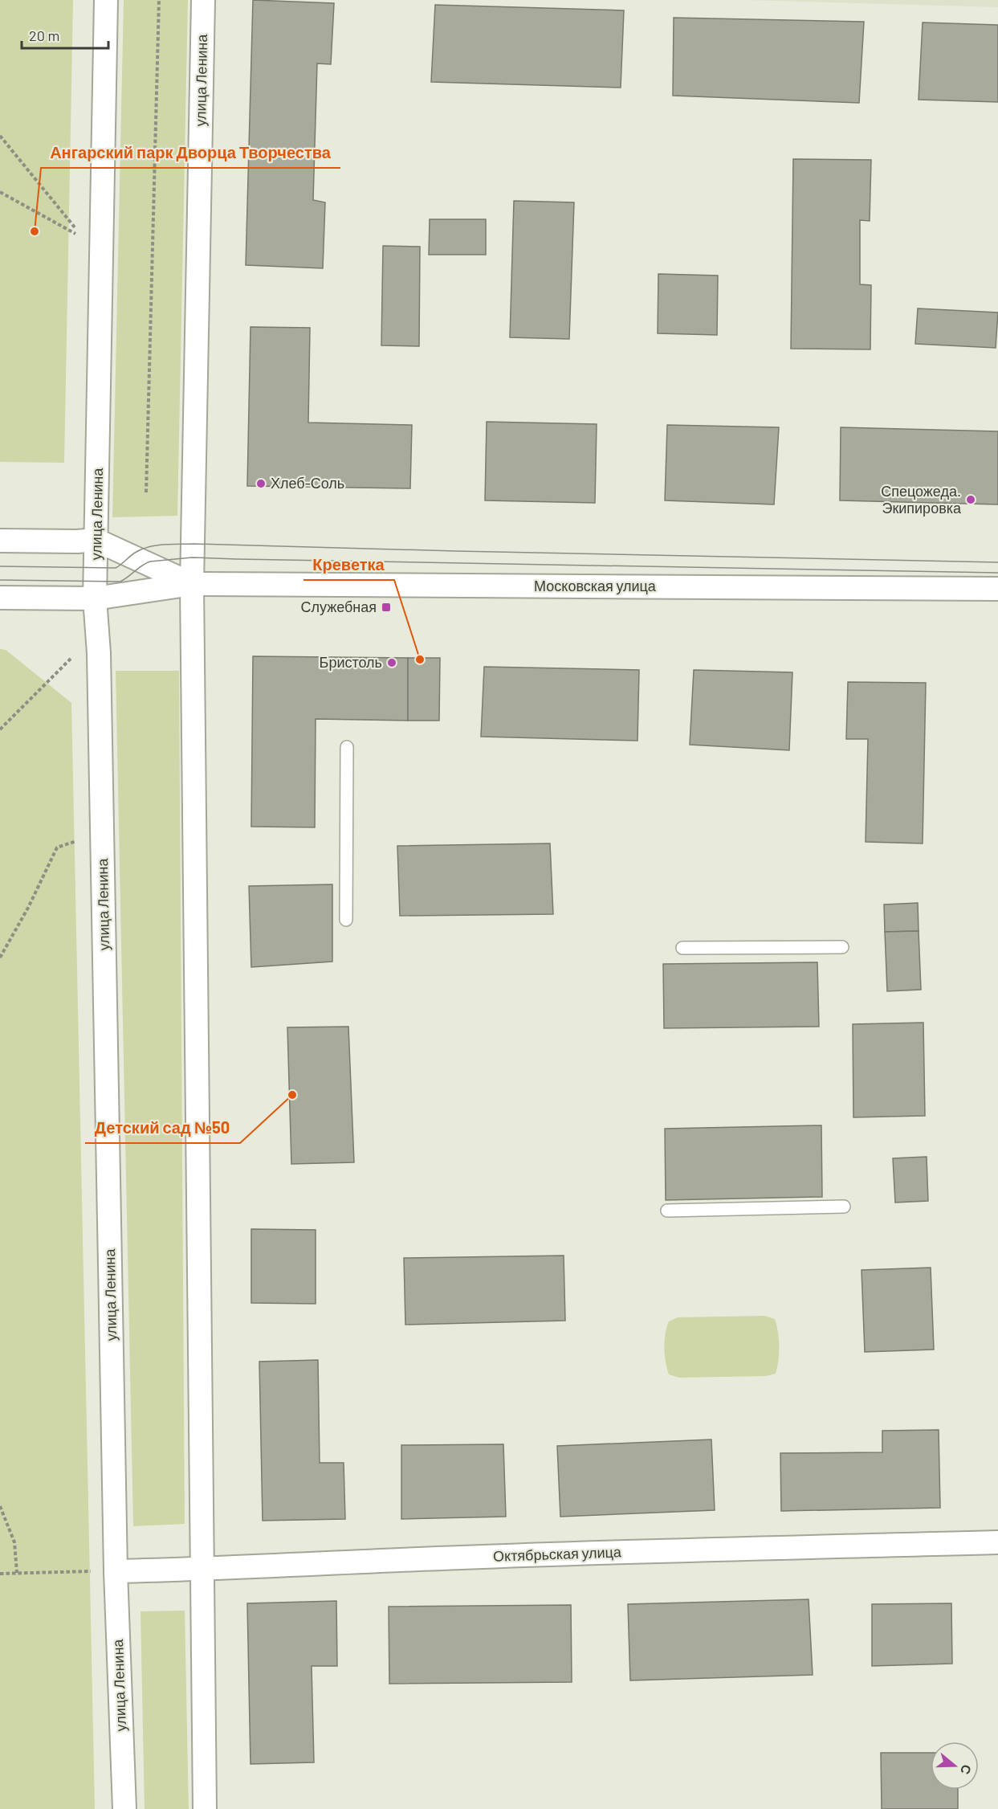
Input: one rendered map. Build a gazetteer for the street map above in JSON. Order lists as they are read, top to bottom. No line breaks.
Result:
{"streets":{"street":["улица Ленина","Московская улица","Октябрьская улица"]},"crossings":[["улица Ленина","Московская улица"],["улица Ленина","Октябрьская улица"]],"places":{"other":["Ангарский парк Дворца Творчества","Хлеб-Соль","Спецожеда. Экипировка","Креветка","Бристоль","Детский сад №50"],"transit":["Служебная"]},"scale_bar":"20 m","north":"right"}
